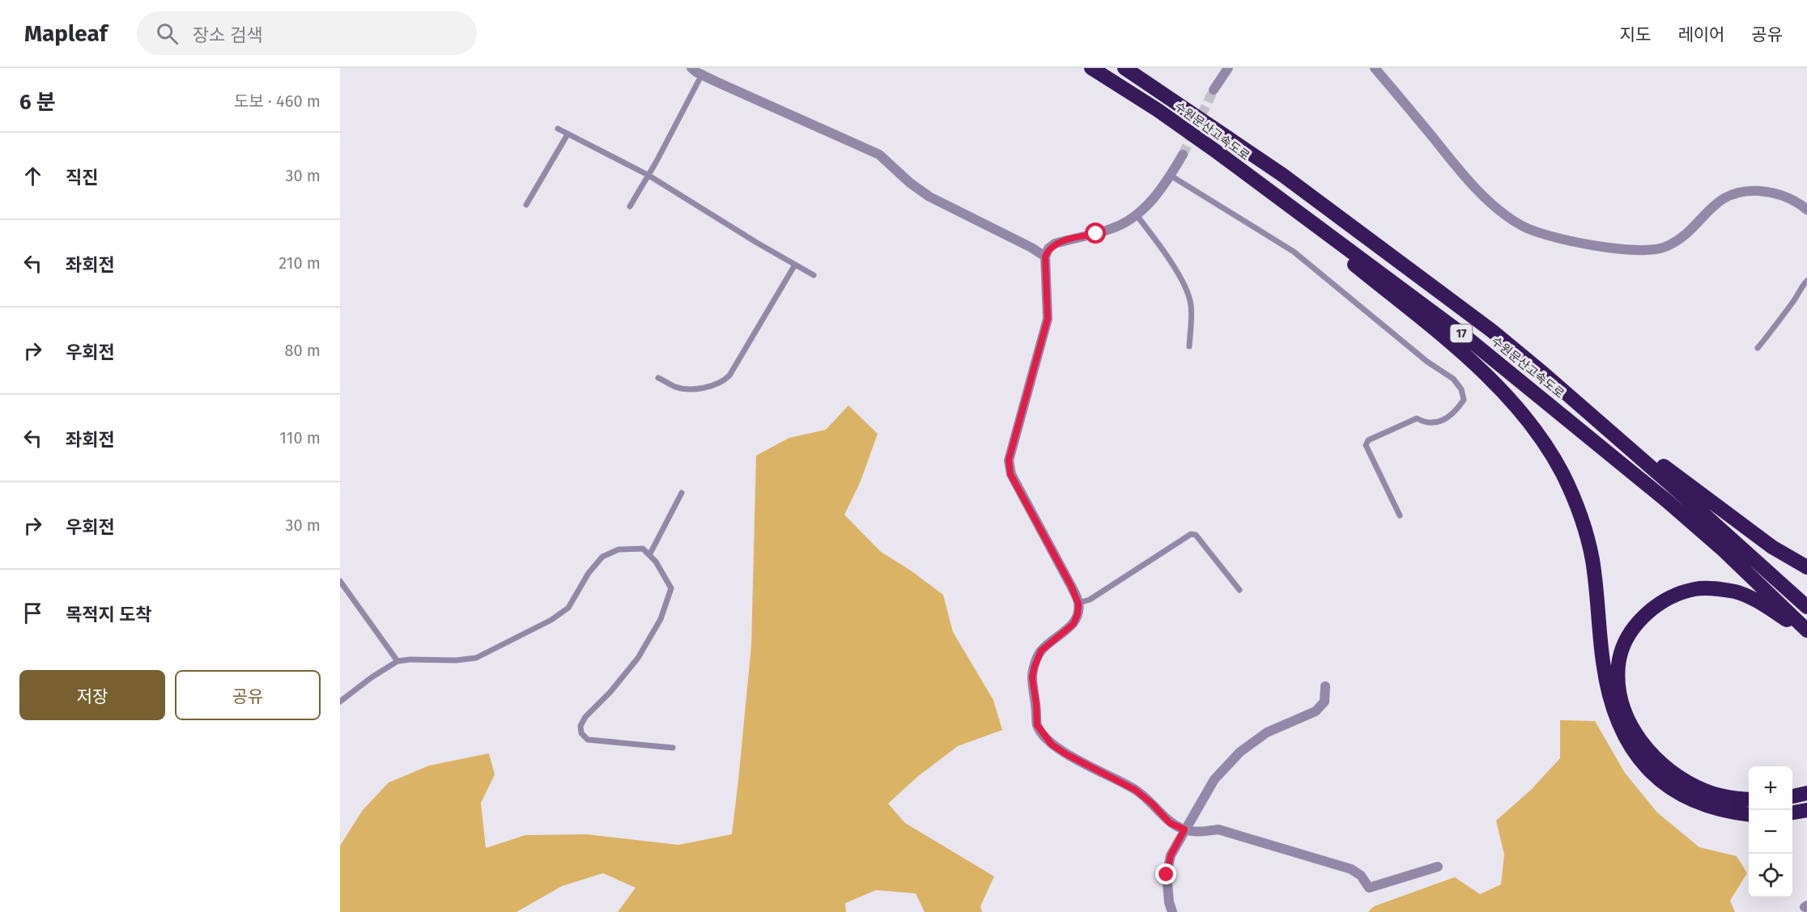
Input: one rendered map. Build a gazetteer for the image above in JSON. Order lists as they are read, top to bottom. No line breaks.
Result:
{"streets":{"highway":["수원문산고속도로","17"]},"page":{"header":"Mapleaf","search":"장소 검색","nav":["지도","레이어","공유"],"heading":["6 분","도보 · 460 m"],"list":[["직진","30 m"],["좌회전","210 m"],["우회전","80 m"],["좌회전","110 m"],["우회전","30 m"],"목적지 도착"],"buttons":["저장","공유"],"map_buttons":["+","−"]}}
